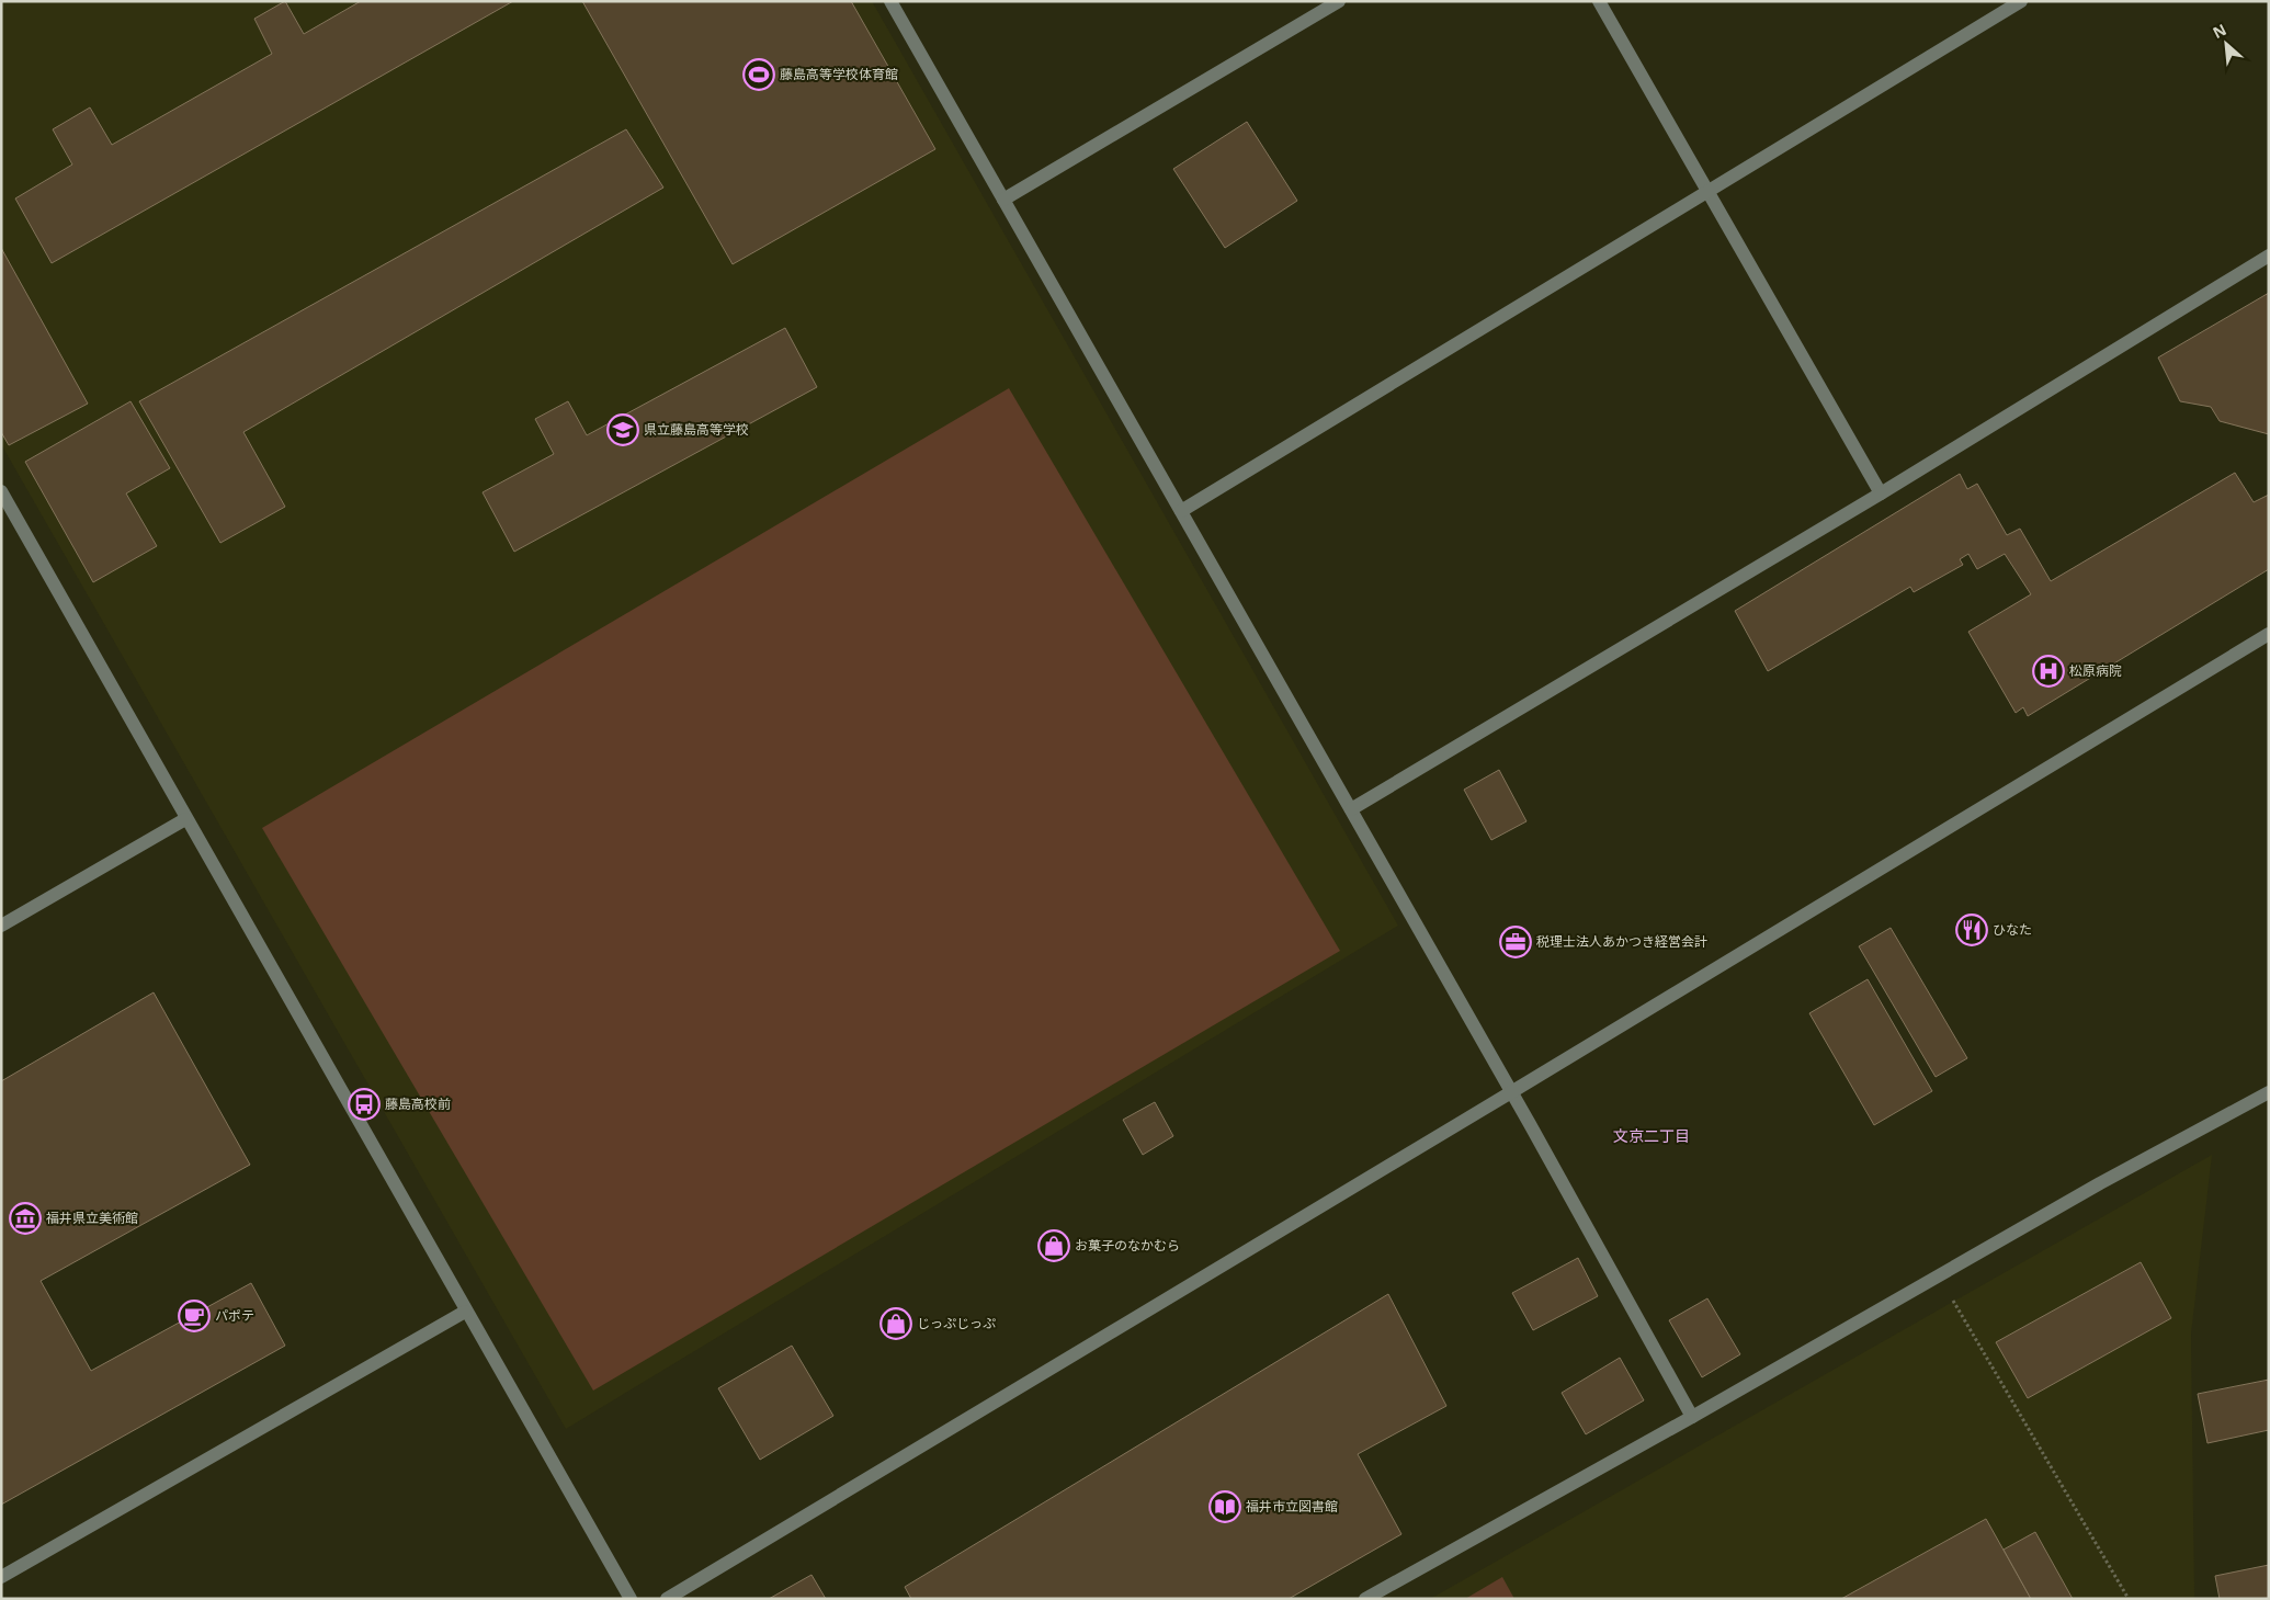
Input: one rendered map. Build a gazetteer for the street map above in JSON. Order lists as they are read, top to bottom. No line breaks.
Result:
{"districts":["文京二丁目"],"places":{"sports":["藤島高等学校体育館"],"school or university":["県立藤島高等学校"],"hospital":["松原病院"],"restaurant":["ひなた"],"office":["税理士法人あかつき経営会計"],"bus stop":["藤島高校前"],"museum":["福井県立美術館"],"shop":["お菓子のなかむら","じっぷじっぷ"],"cafe":["パポテ"],"library":["福井市立図書館"]},"north":"top left"}
